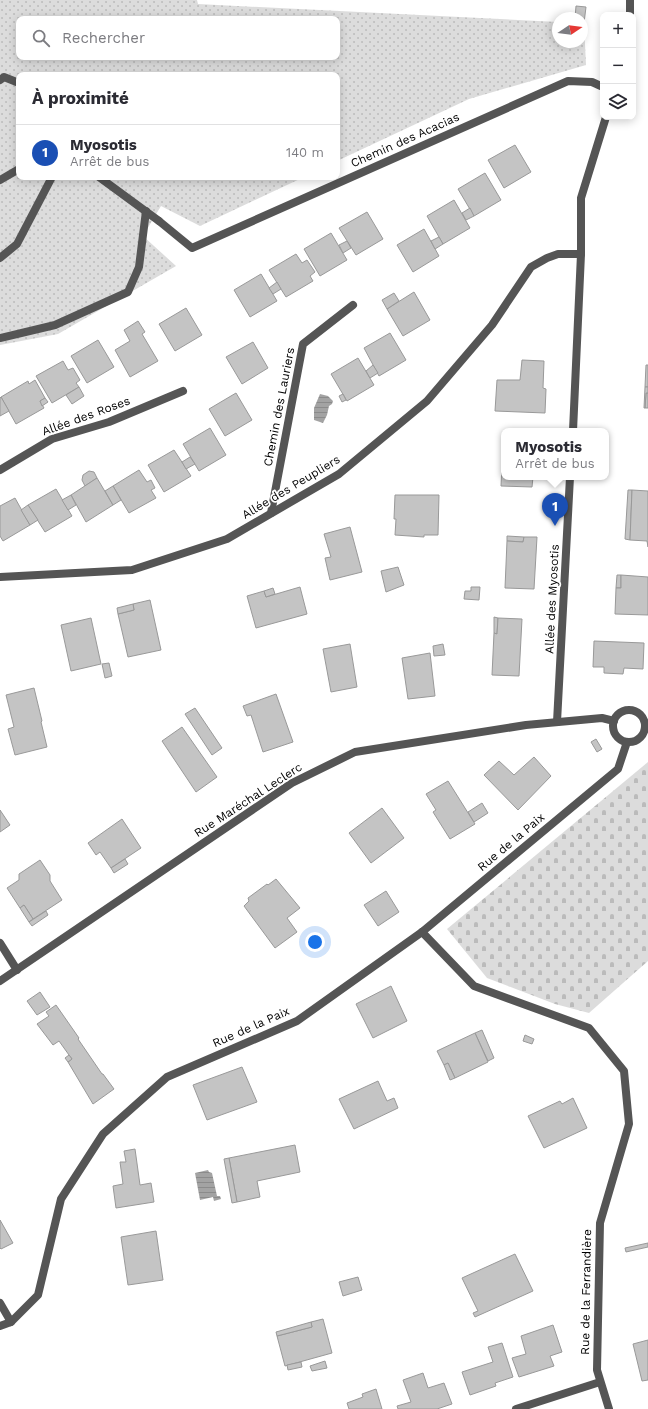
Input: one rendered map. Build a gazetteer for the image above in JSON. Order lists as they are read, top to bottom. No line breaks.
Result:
{"streets":{"street":["Chemin des Acacias","Chemin des Lauriers","Allée des Roses","Allée des Peupliers","Allée des Myosotis","Rue Maréchal Leclerc","Rue de la Paix","Rue de la Ferrandière"]},"crossings":[["Chemin des Lauriers","Allée des Peupliers"],["Allée des Myosotis","Rue Maréchal Leclerc"],["Rue Maréchal Leclerc","Rue de la Paix"],["Rue de la Paix","Rue de la Ferrandière"]],"north":"right","page":{"map_buttons":["+","−"],"search":"Rechercher","heading":"À proximité","list":[{"mark":"1","name":"Myosotis","note":"Arrêt de bus","value":"140 m"}],"popup":["Myosotis","Arrêt de bus"],"pins":"1"}}
